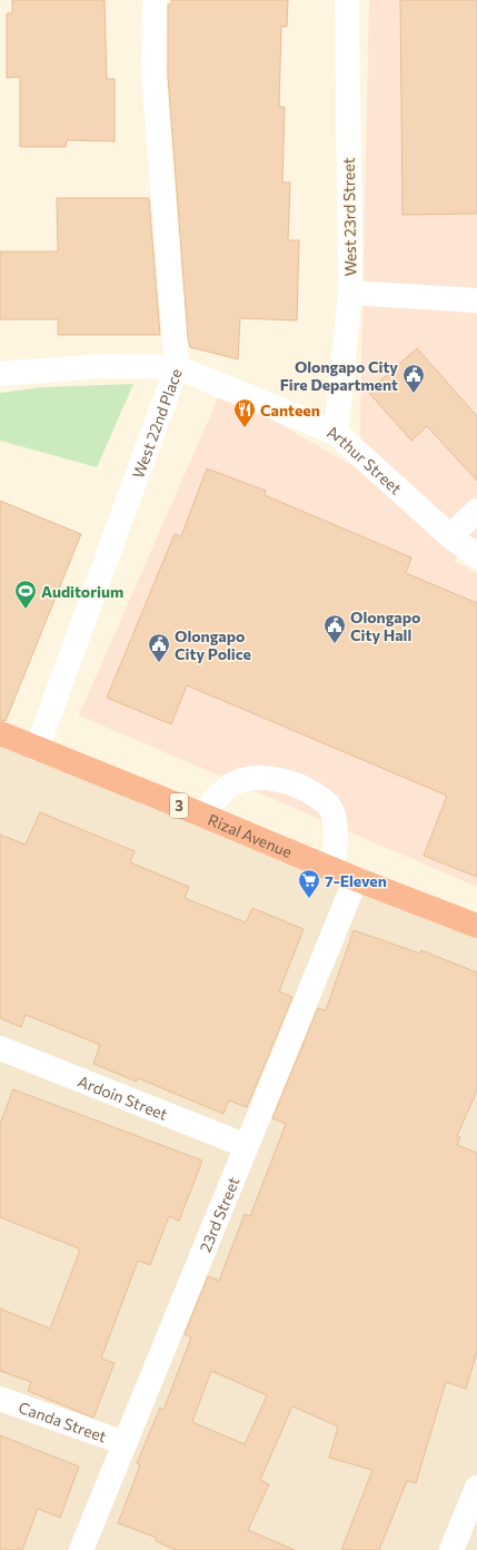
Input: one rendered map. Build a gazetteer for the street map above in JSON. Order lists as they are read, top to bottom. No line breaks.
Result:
{"streets":{"highway":["3","Rizal Avenue"],"street":["West 23rd Street","West 22nd Place","Arthur Street","Ardoin Street","23rd Street","Canda Street"]},"crossings":[["West 23rd Street","Arthur Street"],["West 22nd Place","Arthur Street"],["West 22nd Place","Rizal Avenue"],["Rizal Avenue","23rd Street"],["Ardoin Street","23rd Street"],["23rd Street","Canda Street"]],"places":{"public building":["Olongapo City Fire Department","Olongapo City Hall","Olongapo City Police"],"restaurant":["Canteen"],"sports":["Auditorium"],"supermarket":["7-Eleven"]}}
